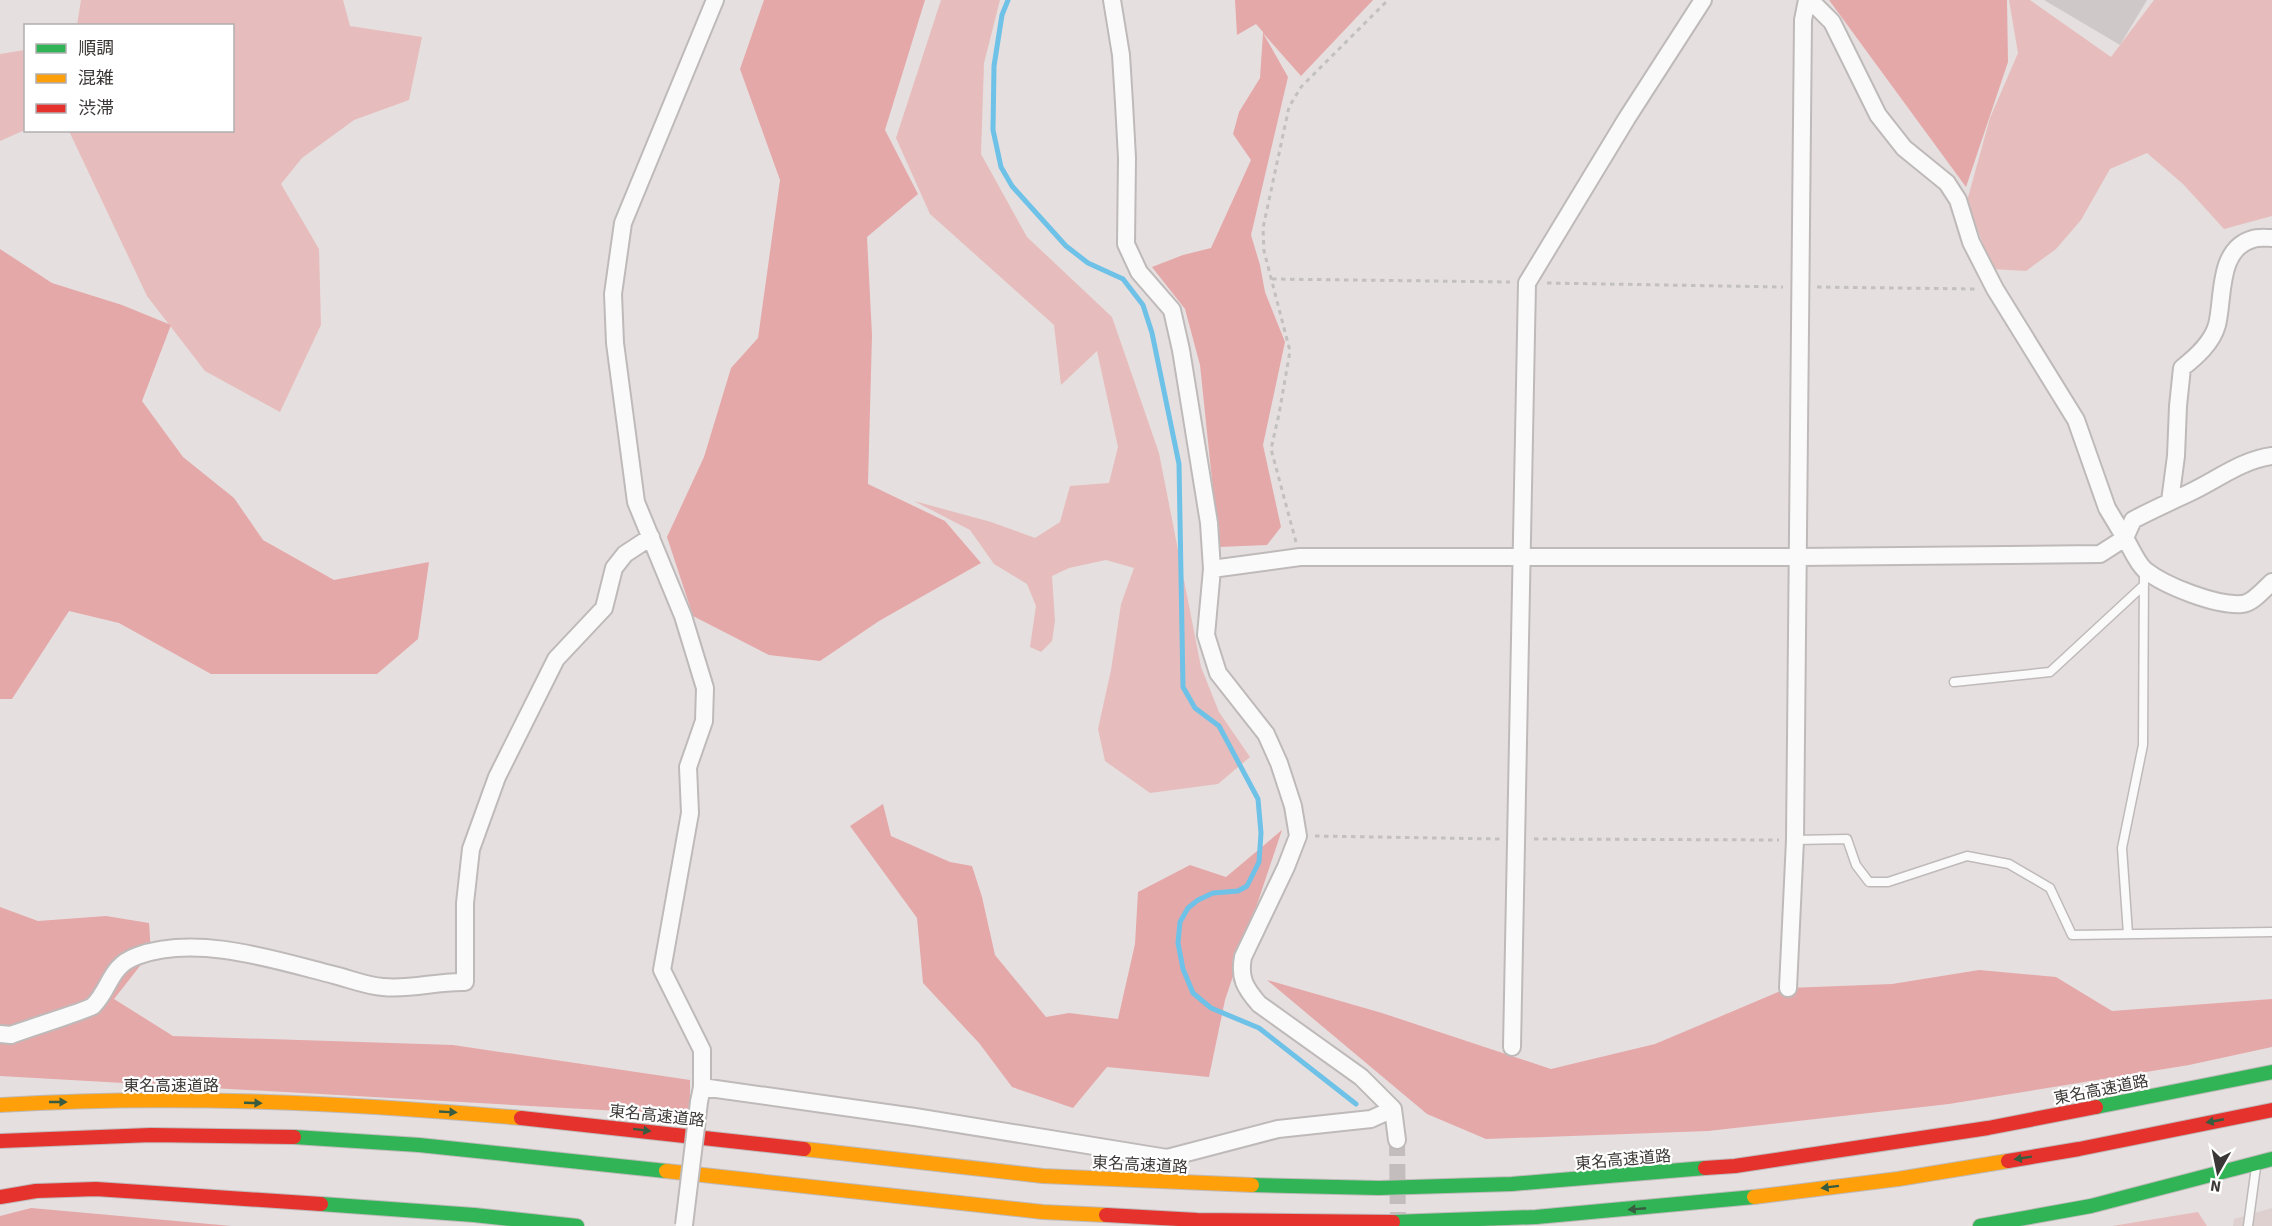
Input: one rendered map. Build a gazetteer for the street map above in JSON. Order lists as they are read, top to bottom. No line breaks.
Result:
{"streets":{"main road":["東名高速道路"]},"legend":["順調","混雑","渋滞"],"north":"bottom"}
